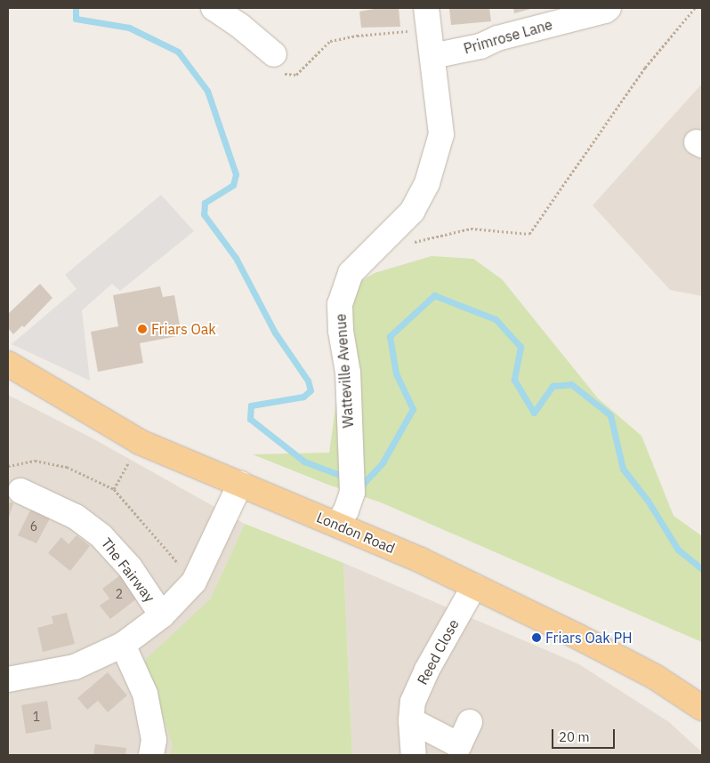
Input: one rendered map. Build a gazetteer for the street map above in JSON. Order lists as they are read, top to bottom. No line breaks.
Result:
{"streets":{"main road":["London Road"],"street":["Primrose Lane","Watteville Avenue","The Fairway","Reed Close"]},"crossings":[["Primrose Lane","Watteville Avenue"],["Watteville Avenue","London Road"],["London Road","The Fairway"],["London Road","Reed Close"]],"places":["Friars Oak","Friars Oak PH"],"house_numbers":["6","2","1"],"scale_bar":"20 m"}
